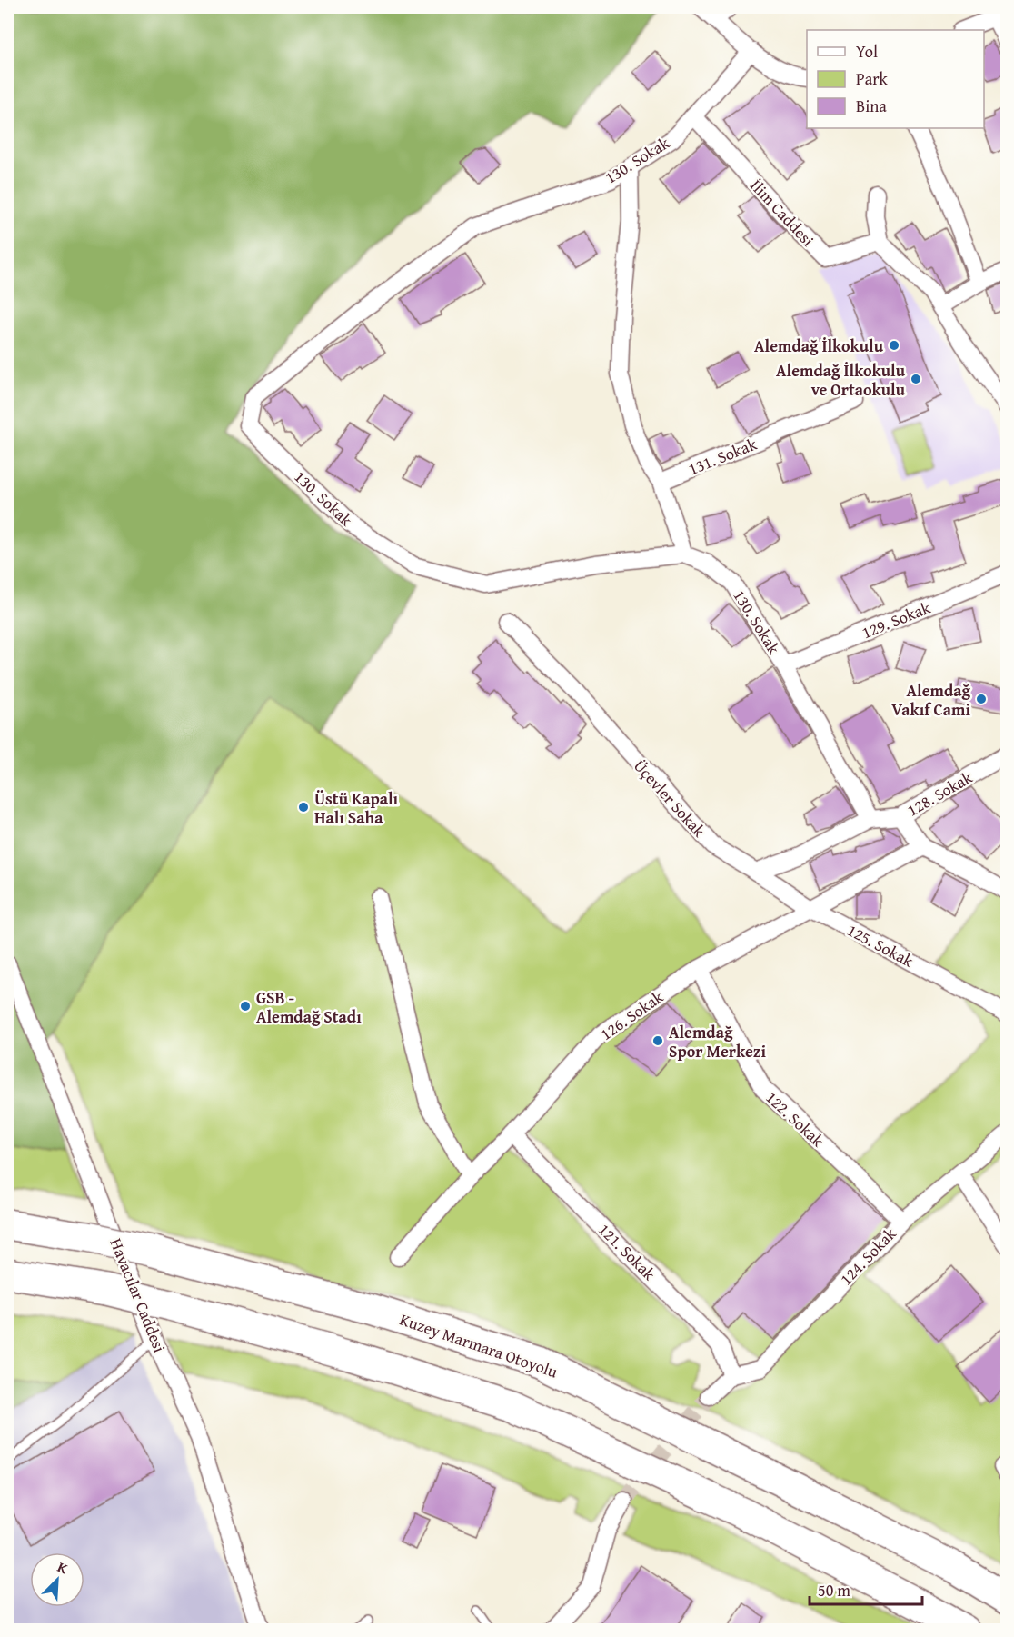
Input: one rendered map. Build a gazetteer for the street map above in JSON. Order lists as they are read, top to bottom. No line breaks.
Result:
{"streets":{"highway":["Kuzey Marmara Otoyolu"],"street":["130. Sokak","İlim Caddesi","131. Sokak","129. Sokak","128. Sokak","Üçevler Sokak","125. Sokak","126. Sokak","122. Sokak","121. Sokak","124. Sokak","Havacılar Caddesi"]},"crossings":[["130. Sokak","İlim Caddesi"],["130. Sokak","129. Sokak"],["Üçevler Sokak","125. Sokak"],["125. Sokak","126. Sokak"],["126. Sokak","122. Sokak"],["126. Sokak","121. Sokak"],["122. Sokak","124. Sokak"],["121. Sokak","124. Sokak"]],"places":["Alemdağ İlkokulu","Alemdağ İlkokulu ve Ortaokulu","Alemdağ Vakıf Cami","Üstü Kapalı Halı Saha","GSB - Alemdağ Stadı","Alemdağ Spor Merkezi"],"legend":["Yol","Park","Bina"],"scale_bar":"50 m","north":"top right"}
